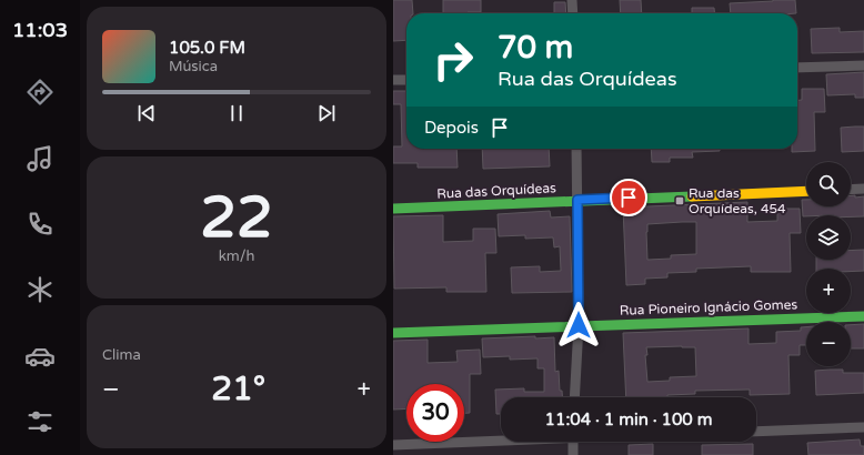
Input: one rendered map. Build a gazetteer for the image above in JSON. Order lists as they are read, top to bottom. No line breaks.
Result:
{"streets":{"street":["Rua das Orquídeas","Rua Pioneiro Ignácio Gomes"]},"places":{"transit":["Rua das Orquídeas, 454"]},"page":{"tabs":"11:03","turn":["70 m","Rua das Orquídeas"],"song":["105.0 FM","Música"],"then":"Depois","tile":[["22","km/h"],"Clima"],"map_buttons":["+","−"],"heat":["−","21°","+"],"limit":"30","trip":"11:04 · 1 min · 100 m"}}
